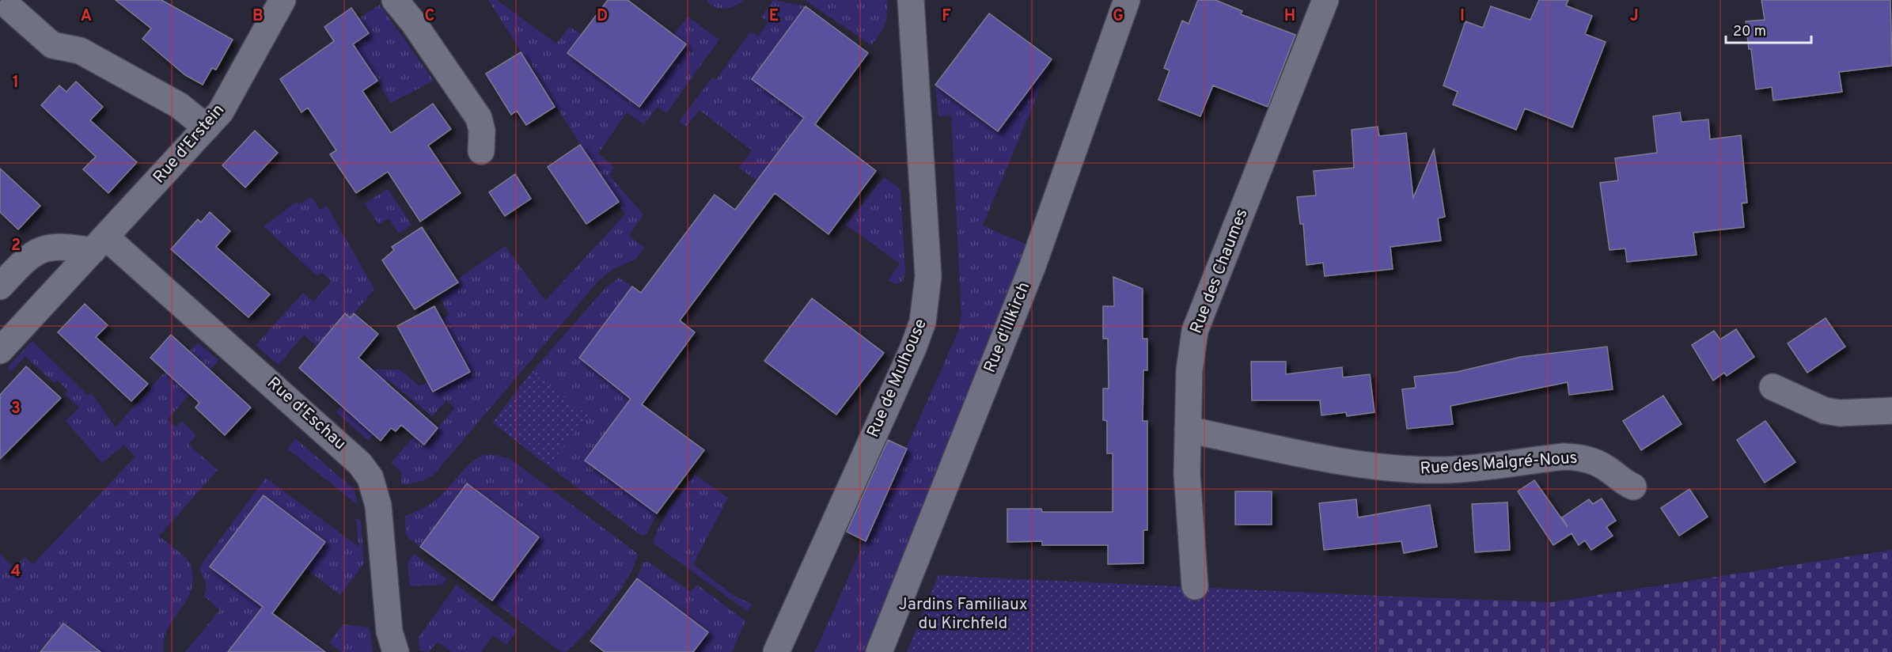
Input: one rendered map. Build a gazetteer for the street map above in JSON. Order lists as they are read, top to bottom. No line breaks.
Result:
{"streets":{"street":["Rue d'Erstein","Rue des Chaumes","Rue d'Illkirch","Rue de Mulhouse","Rue d'Eschau","Rue des Malgré-Nous"]},"crossings":[["Rue d'Erstein","Rue d'Eschau"],["Rue des Chaumes","Rue des Malgré-Nous"]],"parks":["Jardins Familiaux du Kirchfeld"],"scale_bar":"20 m","grid":{"columns":["A","B","C","D","E","F","G","H","I","J"],"rows":["1","2","3","4"]}}
